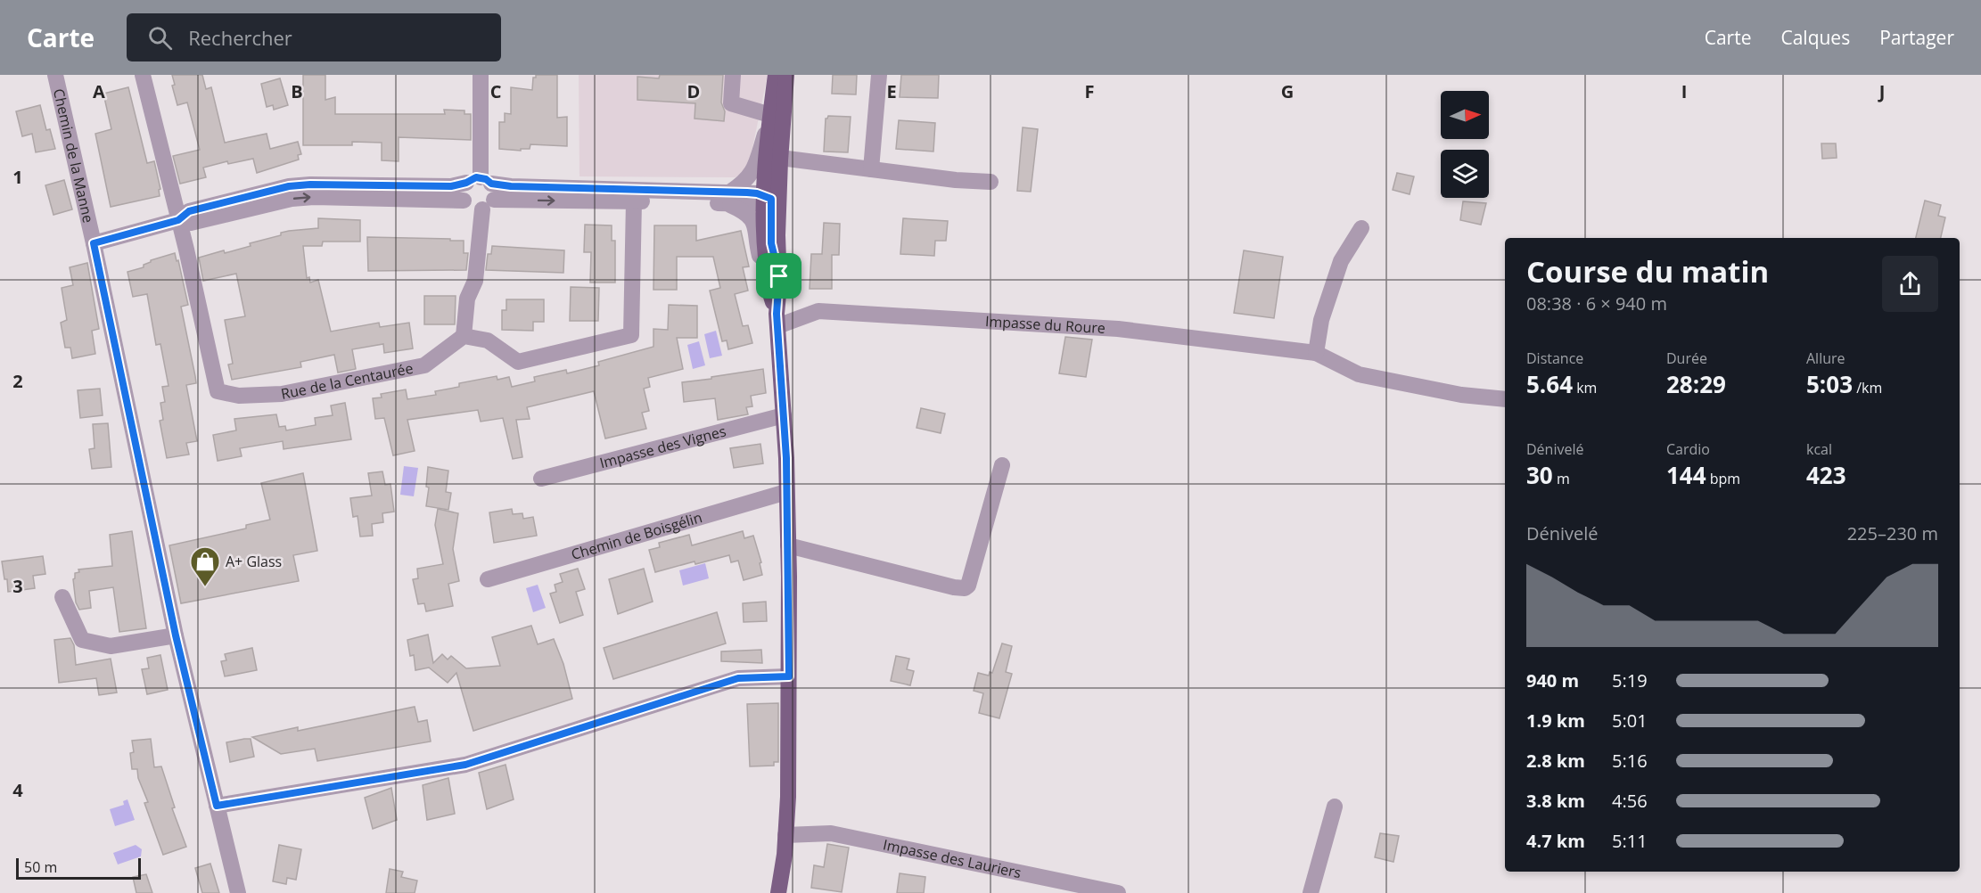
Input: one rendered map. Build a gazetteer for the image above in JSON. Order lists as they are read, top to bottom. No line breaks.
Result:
{"streets":{"street":["Chemin de la Manne","Impasse du Roure","Rue de la Centaurée","Impasse des Vignes","Chemin de Boisgélin","Impasse des Lauriers"]},"places":{"shop":["A+ Glass"]},"scale_bar":"50 m","north":"right","page":{"header":"Carte","search":"Rechercher","nav":["Carte","Calques","Partager"],"heading":["Course du matin","08:38 · 6 × 940 m"],"stats":[["Distance","5.64 km"],["Durée","28:29"],["Allure","5:03 /km"],["Dénivelé","30 m"],["Cardio","144 bpm"],["kcal","423"]],"chart":["Dénivelé","225–230 m"],"list":[{"name":"940 m","note":"5:19"},{"name":"1.9 km","note":"5:01"},{"name":"2.8 km","note":"5:16"},{"name":"3.8 km","note":"4:56"},{"name":"4.7 km","note":"5:11"}],"scale":"50 m"},"grid":{"columns":["A","B","C","D","E","F","G","I","J"],"rows":["1","2","3","4"]}}
